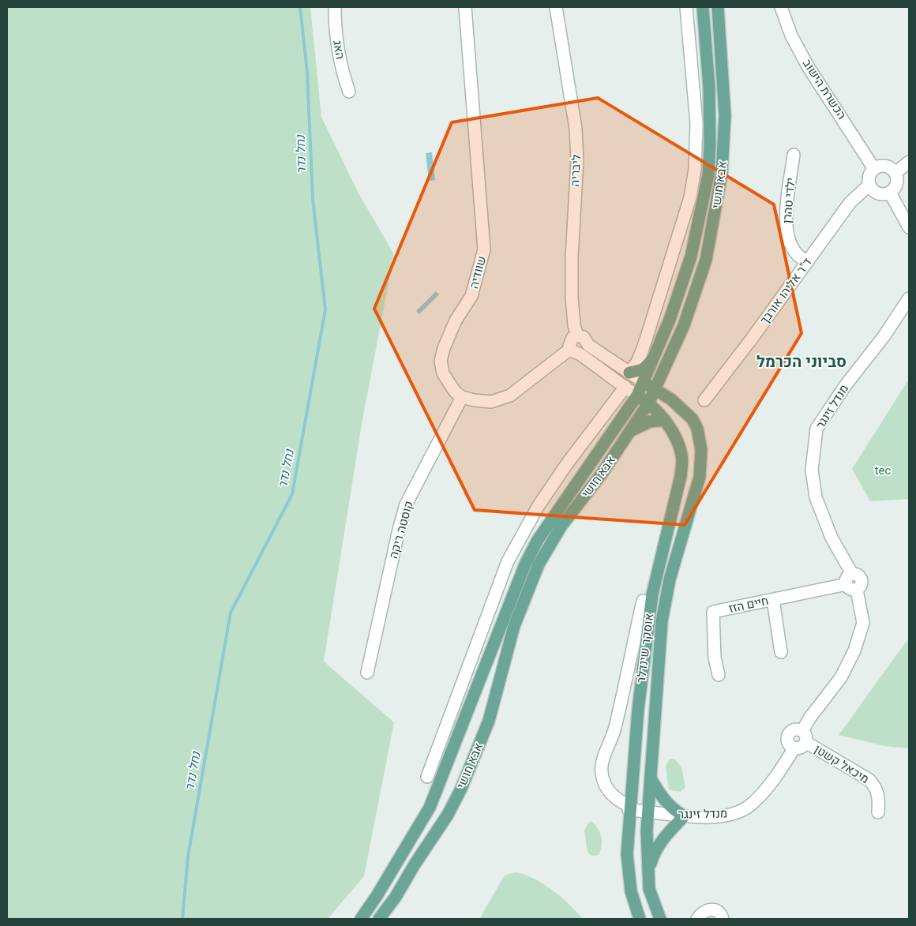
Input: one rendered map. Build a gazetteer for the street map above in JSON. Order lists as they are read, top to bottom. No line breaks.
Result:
{"streets":{"main road":["אבא חושי","אוסקר שינדלר"],"street":["האג","הכשרת הישוב","ליבריה","ילדי טהרן","שוודיה","ד\"ר אליהו אורבך","מנדל זינגר","קוסטה ריקה","חיים הזז","מיכאל קשטן"]},"crossings":[["הכשרת הישוב","ד\"ר אליהו אורבך"],["אבא חושי","אוסקר שינדלר"],["ילדי טהרן","ד\"ר אליהו אורבך"],["שוודיה","קוסטה ריקה"],["מנדל זינגר","חיים הזז"],["מנדל זינגר","אוסקר שינדלר"],["מנדל זינגר","מיכאל קשטן"]],"districts":["סביוני הכרמל"],"water":["נחל נדר"],"parks":["tec"]}
